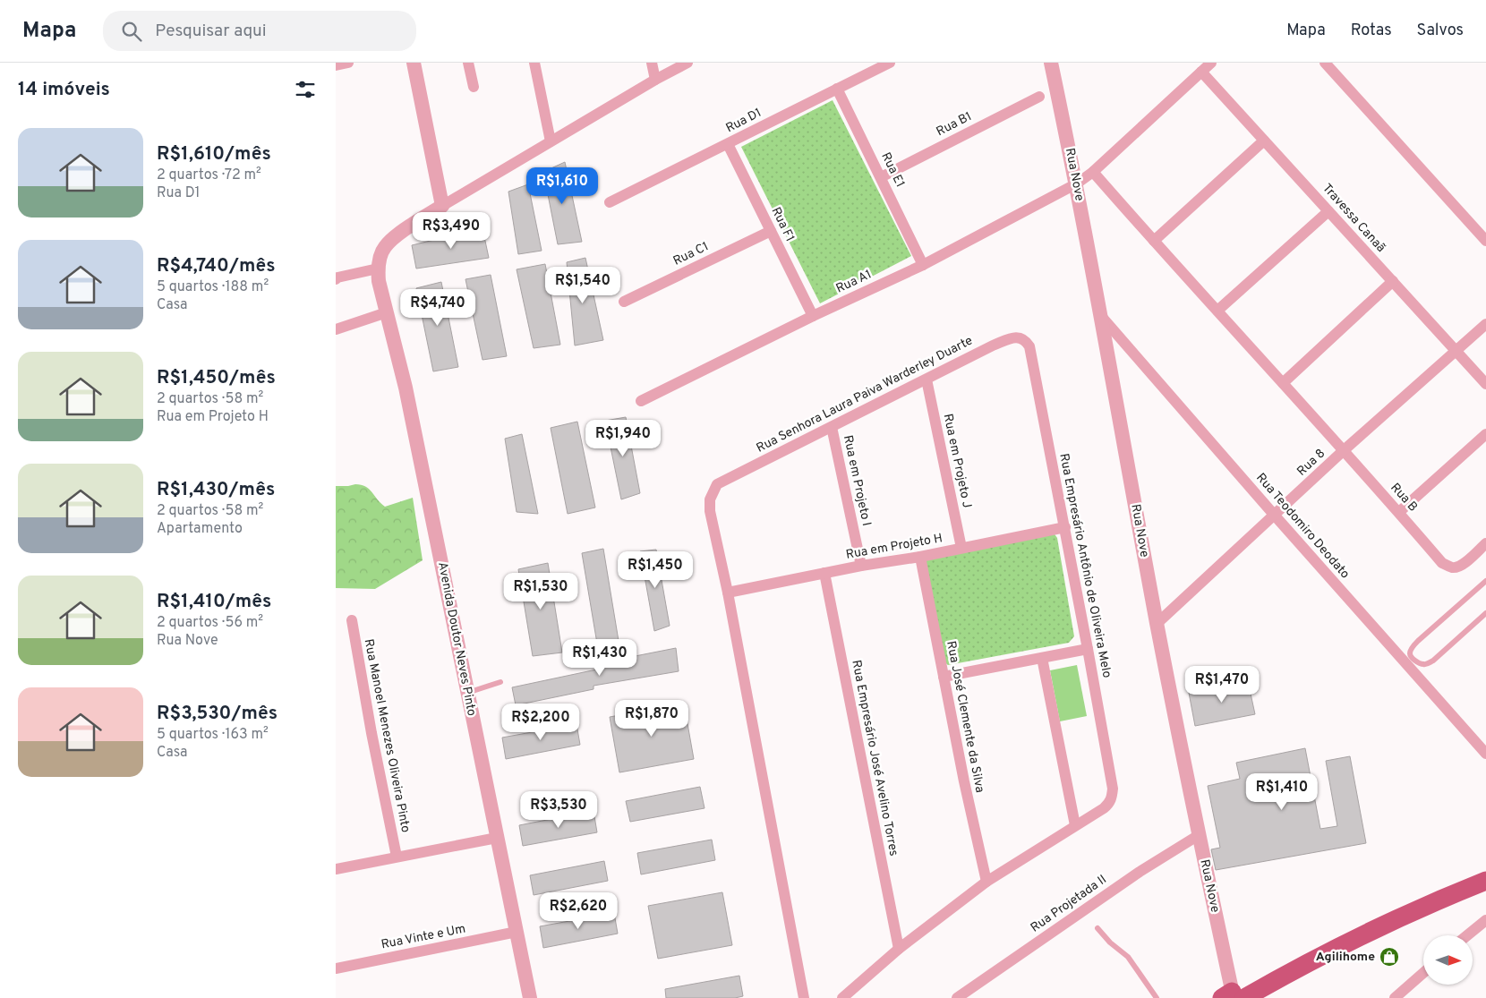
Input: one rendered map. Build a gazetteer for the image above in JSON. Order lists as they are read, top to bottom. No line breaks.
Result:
{"streets":{"street":["Rua D1","Rua B1","Rua E1","Rua Nove","Travessa Canaã","Rua F1","Rua C1","Rua A1","Rua Senhora Laura Paiva Warderley Duarte","Rua em Projeto J","Rua 8","Rua em Projeto I","Rua B","Rua Teodomiro Deodato","Rua em Projeto H","Rua Empresário Antônio de Oliveira Melo","Avenida Doutor Neves Pinto","Rua José Clemente da Silva","Rua Manoel Menezes Oliveira Pinto","Rua Empresário José Avelino Torres","Rua Projetada II","Rua Vinte e Um"]},"crossings":[["Rua D1","Rua E1"],["Rua D1","Rua F1"],["Rua B1","Rua E1"],["Rua E1","Rua A1"],["Rua Nove","Rua A1"],["Rua Nove","Rua 8"],["Rua Nove","Rua Teodomiro Deodato"],["Rua Nove","Rua Projetada II"],["Travessa Canaã","Rua A1"],["Travessa Canaã","Rua 8"],["Rua F1","Rua C1"],["Rua F1","Rua A1"],["Rua A1","Rua B"],["Rua Senhora Laura Paiva Warderley Duarte","Rua em Projeto J"],["Rua Senhora Laura Paiva Warderley Duarte","Rua em Projeto I"],["Rua Senhora Laura Paiva Warderley Duarte","Rua em Projeto H"],["Rua Senhora Laura Paiva Warderley Duarte","Rua Empresário Antônio de Oliveira Melo"],["Rua em Projeto J","Rua em Projeto H"],["Rua 8","Rua B"],["Rua 8","Rua Teodomiro Deodato"],["Rua em Projeto I","Rua em Projeto H"],["Rua em Projeto H","Rua Empresário Antônio de Oliveira Melo"],["Rua em Projeto H","Rua José Clemente da Silva"],["Rua em Projeto H","Rua Empresário José Avelino Torres"],["Avenida Doutor Neves Pinto","Rua Vinte e Um"]],"places":{"shop":["Agilihome"]},"north":"right","page":{"header":"Mapa","search":"Pesquisar aqui","nav":["Mapa","Rotas","Salvos"],"heading":"14 imóveis","list":[{"name":"R$1,610/mês","note":"2 quartos · 72 m² · Rua D1"},{"name":"R$4,740/mês","note":"5 quartos · 188 m² · Casa"},{"name":"R$1,450/mês","note":"2 quartos · 58 m² · Rua em Projeto H"},{"name":"R$1,430/mês","note":"2 quartos · 58 m² · Apartamento"},{"name":"R$1,410/mês","note":"2 quartos · 56 m² · Rua Nove"},{"name":"R$3,530/mês","note":"5 quartos · 163 m² · Casa"}],"price":["R$1,610","R$3,490","R$1,540","R$4,740","R$1,940","R$1,450","R$1,530","R$1,430","R$1,470","R$1,870","R$2,200","R$1,410","R$3,530","R$2,620"]}}
